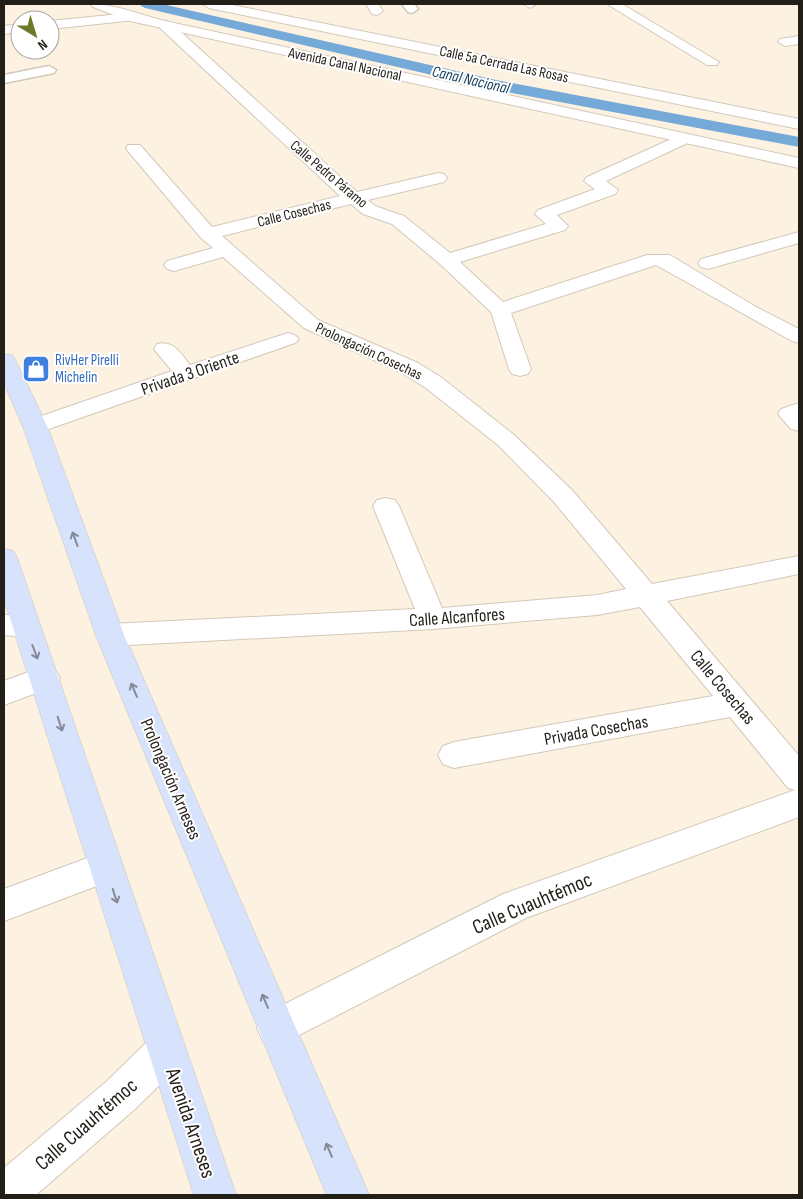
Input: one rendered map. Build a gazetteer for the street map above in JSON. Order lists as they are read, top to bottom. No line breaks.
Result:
{"streets":{"main road":["Prolongación Arneses","Avenida Arneses"],"street":["Avenida Canal Nacional","Calle 5a Cerrada Las Rosas","Calle Pedro Páramo","Calle Cosechas","Prolongación Cosechas","Privada 3 Oriente","Calle Alcanfores","Privada Cosechas","Calle Cuauhtémoc"]},"crossings":[["Avenida Canal Nacional","Calle Pedro Páramo"],["Calle Pedro Páramo","Calle Cosechas"],["Calle Cosechas","Prolongación Cosechas"],["Calle Cosechas","Calle Alcanfores"],["Calle Cosechas","Privada Cosechas"],["Prolongación Cosechas","Calle Alcanfores"],["Privada 3 Oriente","Prolongación Arneses"],["Calle Alcanfores","Prolongación Arneses"],["Prolongación Arneses","Calle Cuauhtémoc"],["Calle Cuauhtémoc","Avenida Arneses"]],"water":["Canal Nacional"],"places":{"shop":["RivHer Pirelli Michelin"]},"north":"bottom right"}
